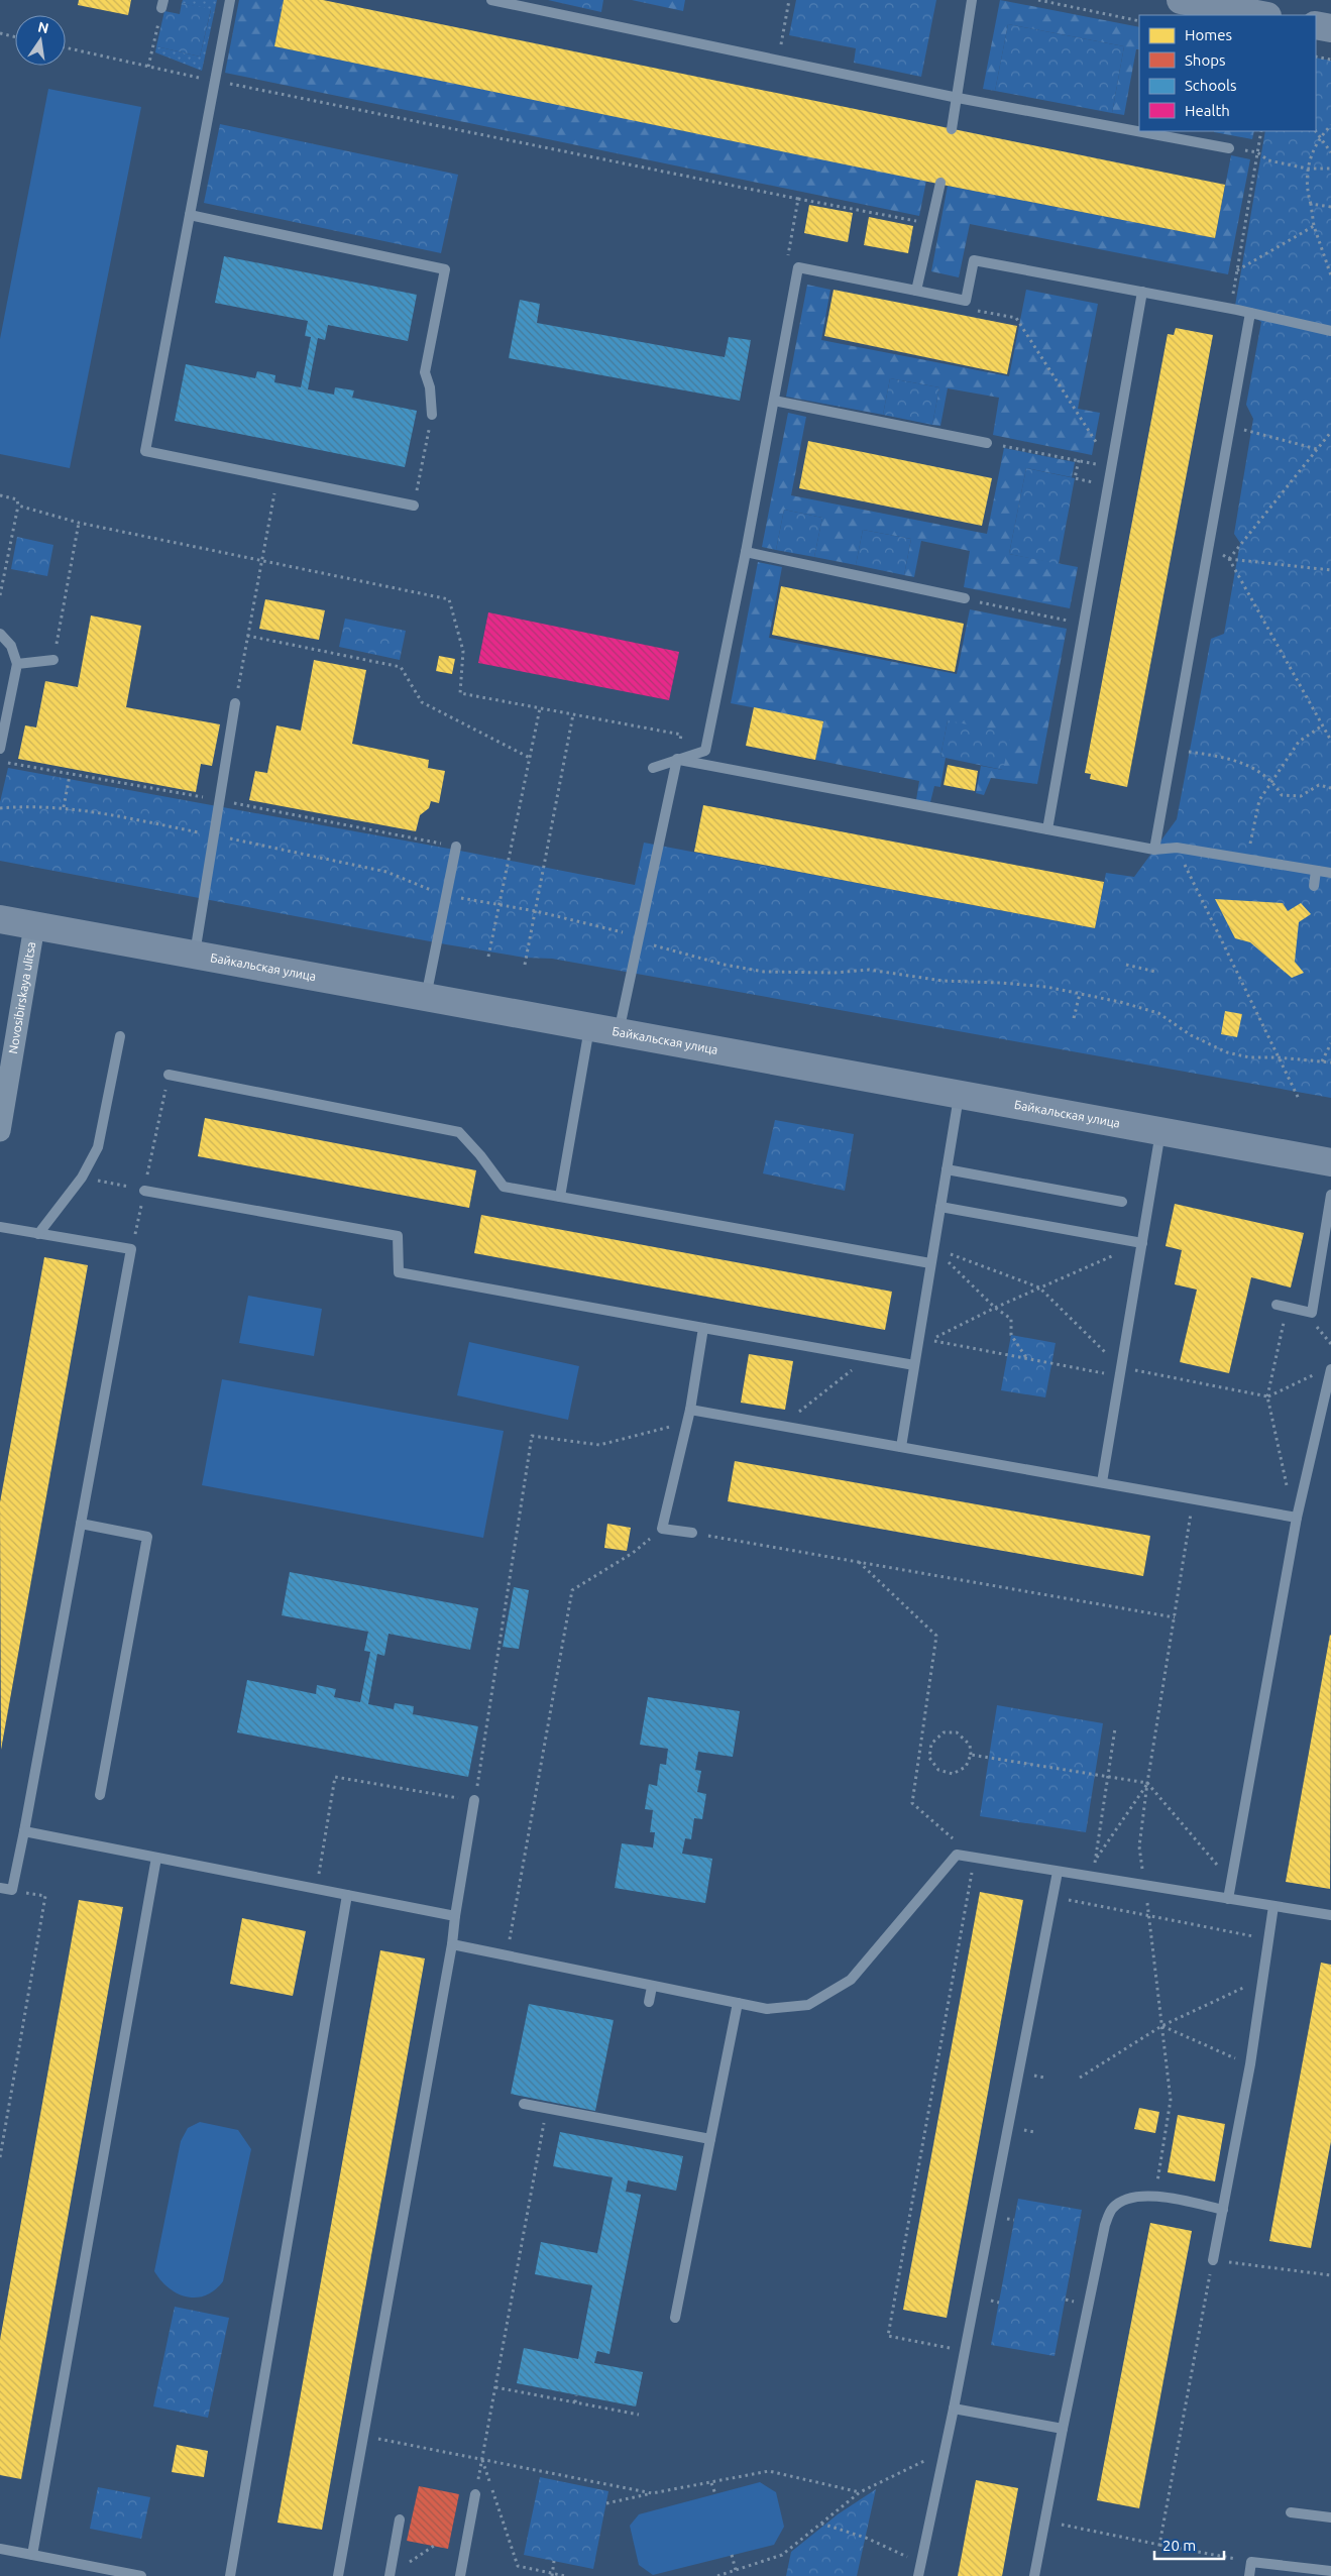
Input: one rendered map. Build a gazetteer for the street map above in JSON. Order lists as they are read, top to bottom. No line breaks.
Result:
{"streets":{"street":["Байкальская улица","Novosibirskaya ulitsa"]},"crossings":[["Байкальская улица","Novosibirskaya ulitsa"]],"legend":["Homes","Shops","Schools","Health"],"scale_bar":"20 m","north":"top"}
